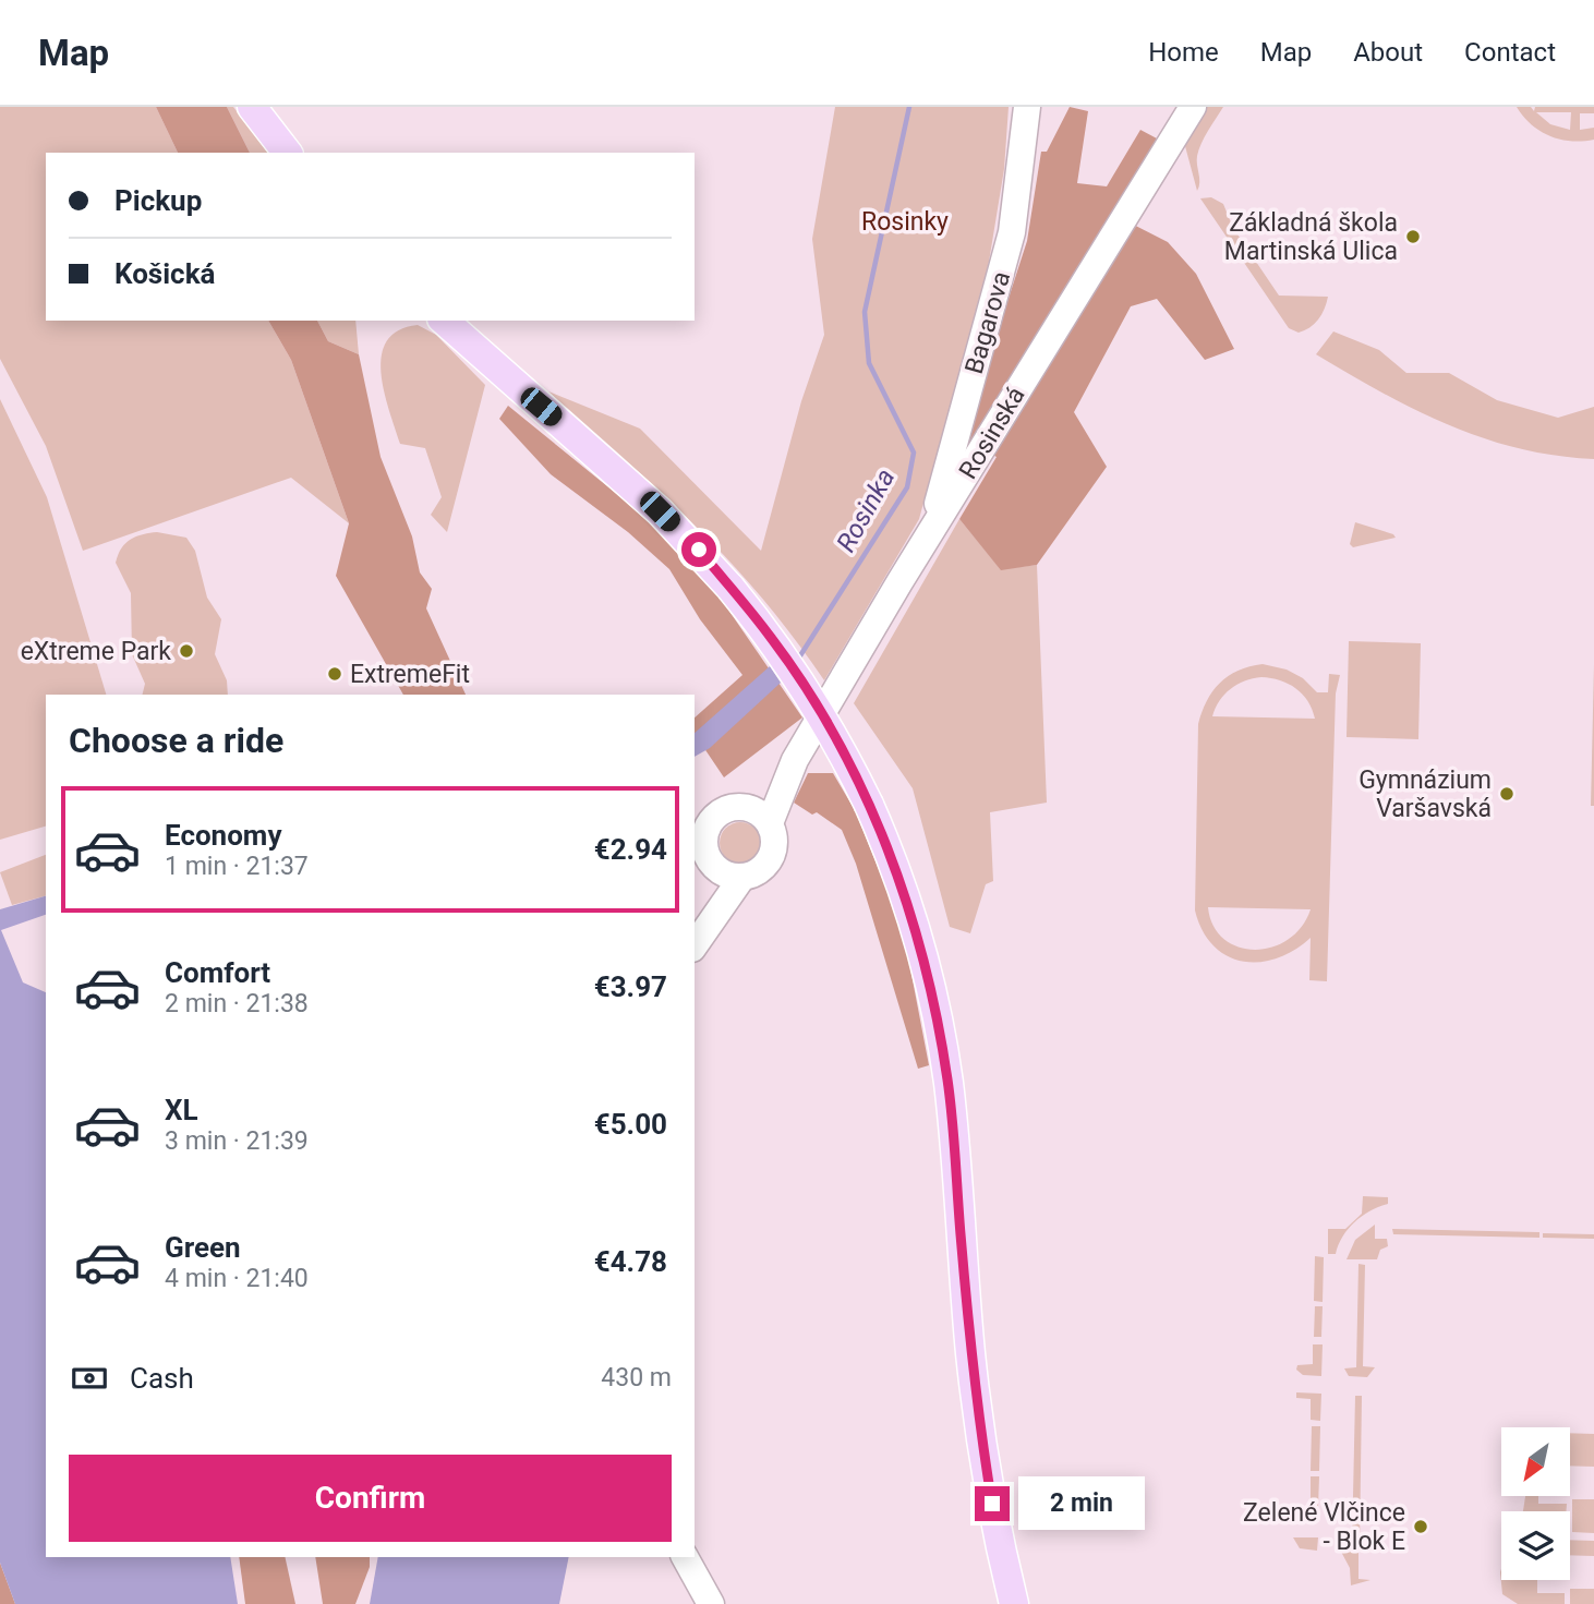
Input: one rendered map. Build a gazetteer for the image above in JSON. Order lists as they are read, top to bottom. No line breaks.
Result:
{"streets":{"street":["Bagarova","Rosinská"]},"crossings":[["Bagarova","Rosinská"]],"water":["Rosinka"],"parks":["Rosinky"],"places":["Základná škola Martinská Ulica","eXtreme Park","ExtremeFit","Gymnázium Varšavská","Zelené Vlčince - Blok E"],"north":"bottom left","page":{"header":"Map","nav":["Home","Map","About","Contact"],"banner":["Pickup","Košická"],"heading":"Choose a ride","list":[{"name":"Economy","note":"1 min · 21:37","value":"€2.94"},{"name":"Comfort","note":"2 min · 21:38","value":"€3.97"},{"name":"XL","note":"3 min · 21:39","value":"€5.00"},{"name":"Green","note":"4 min · 21:40","value":"€4.78"}],"pay":["Cash","430 m"],"buttons":"Confirm","bubble":"2 min"}}
